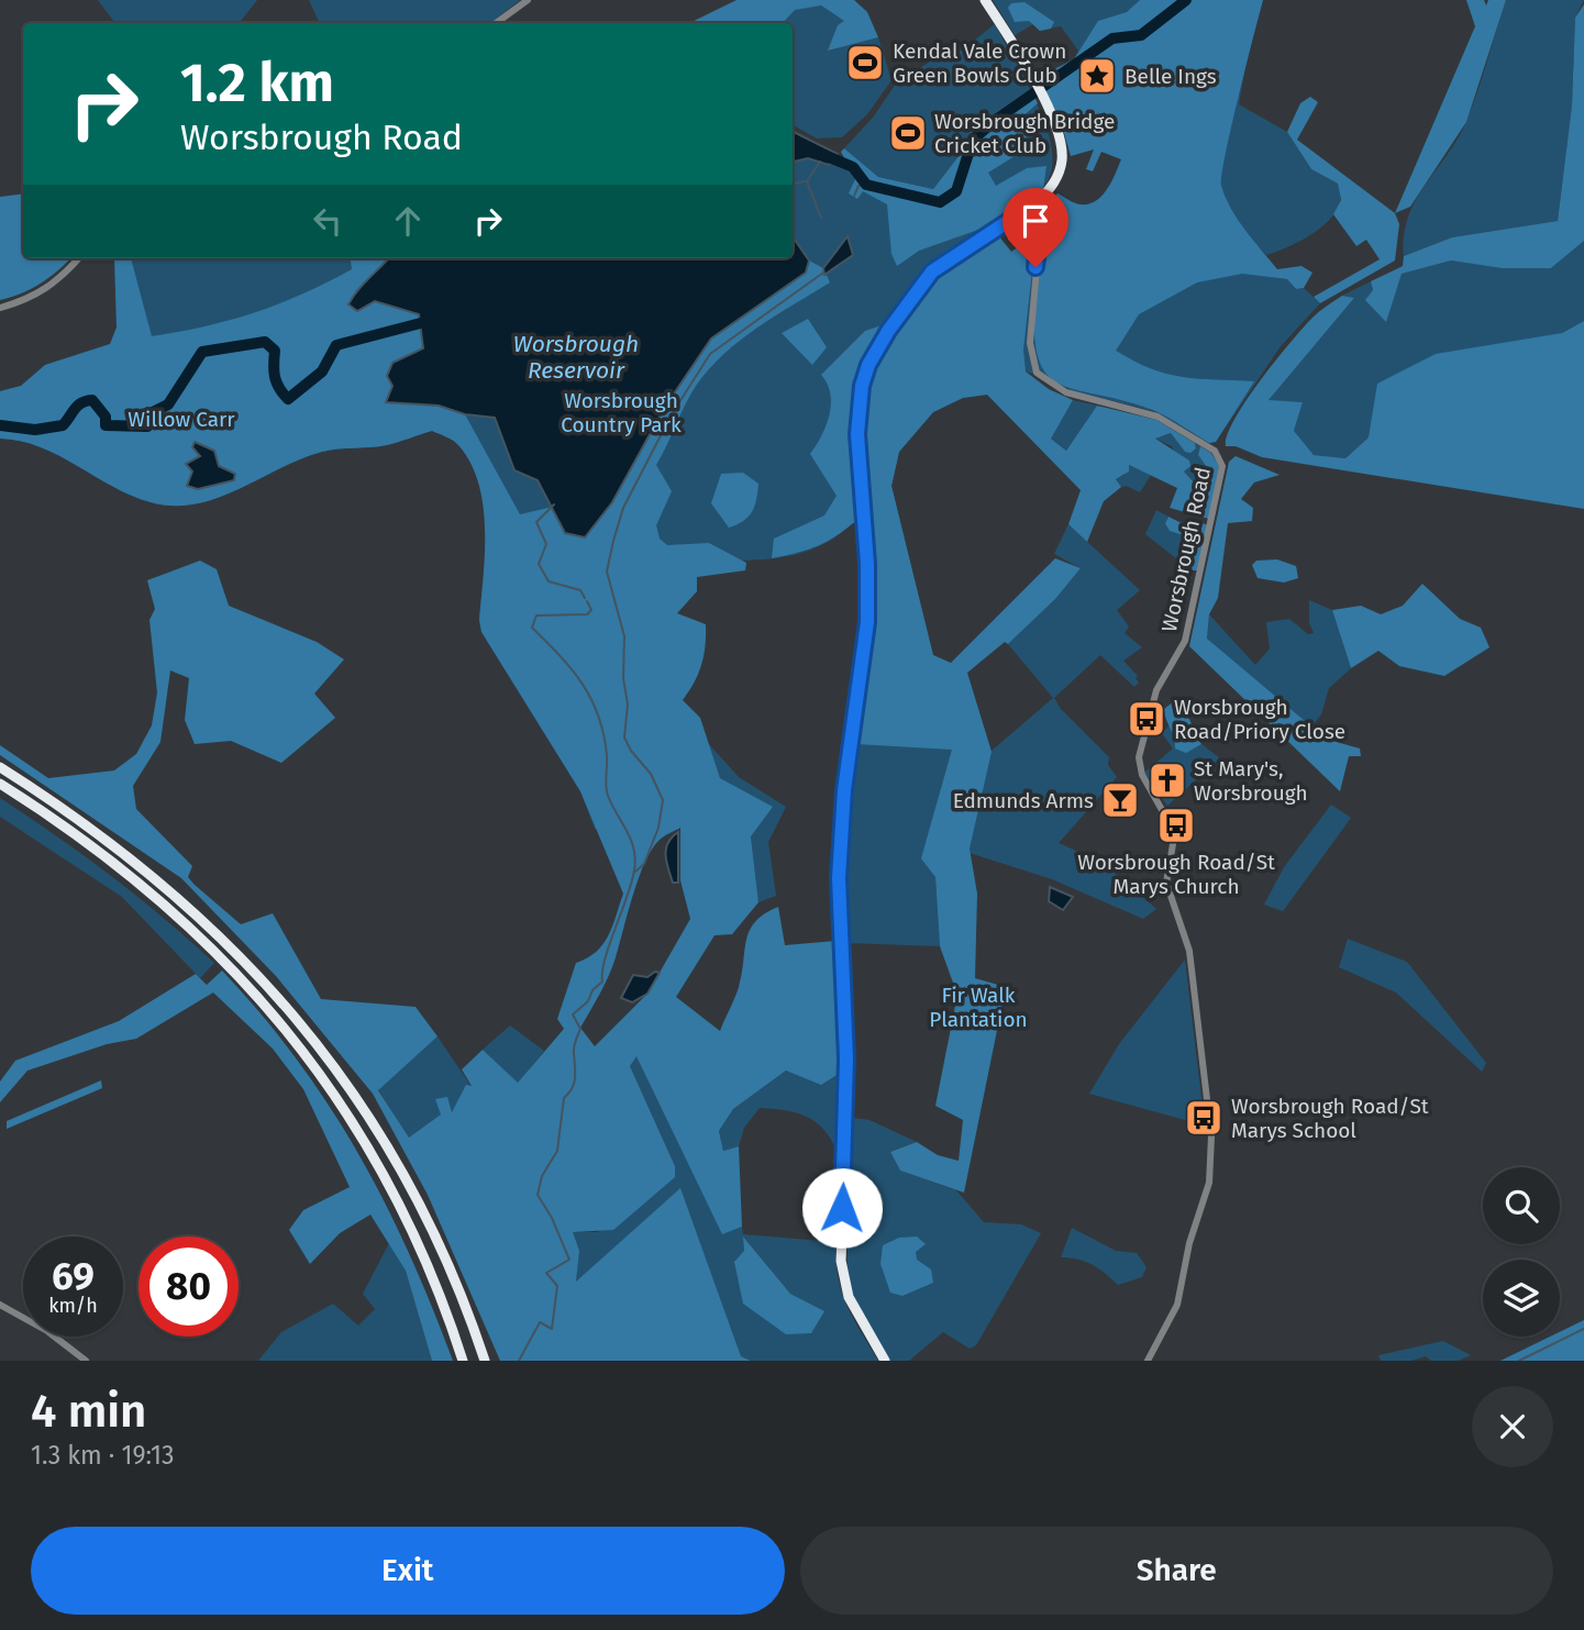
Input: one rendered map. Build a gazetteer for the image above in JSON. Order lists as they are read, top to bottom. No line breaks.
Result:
{"streets":{"street":["Worsbrough Road"]},"water":["Worsbrough Reservoir"],"parks":["Worsbrough Country Park","Willow Carr","Fir Walk Plantation"],"places":{"sports":["Kendal Vale Crown Green Bowls Club","Worsbrough Bridge Cricket Club"],"place":["Belle Ings"],"bus stop":["Worsbrough Road/Priory Close","Worsbrough Road/St Marys Church","Worsbrough Road/St Marys School"],"church":["St Mary's, Worsbrough"],"bar":["Edmunds Arms"]},"page":{"turn":["1.2 km","Worsbrough Road"],"speed":"69 km/h","limit":"80","heading":["4 min","1.3 km · 19:13"],"buttons":["Exit","Share"]}}
